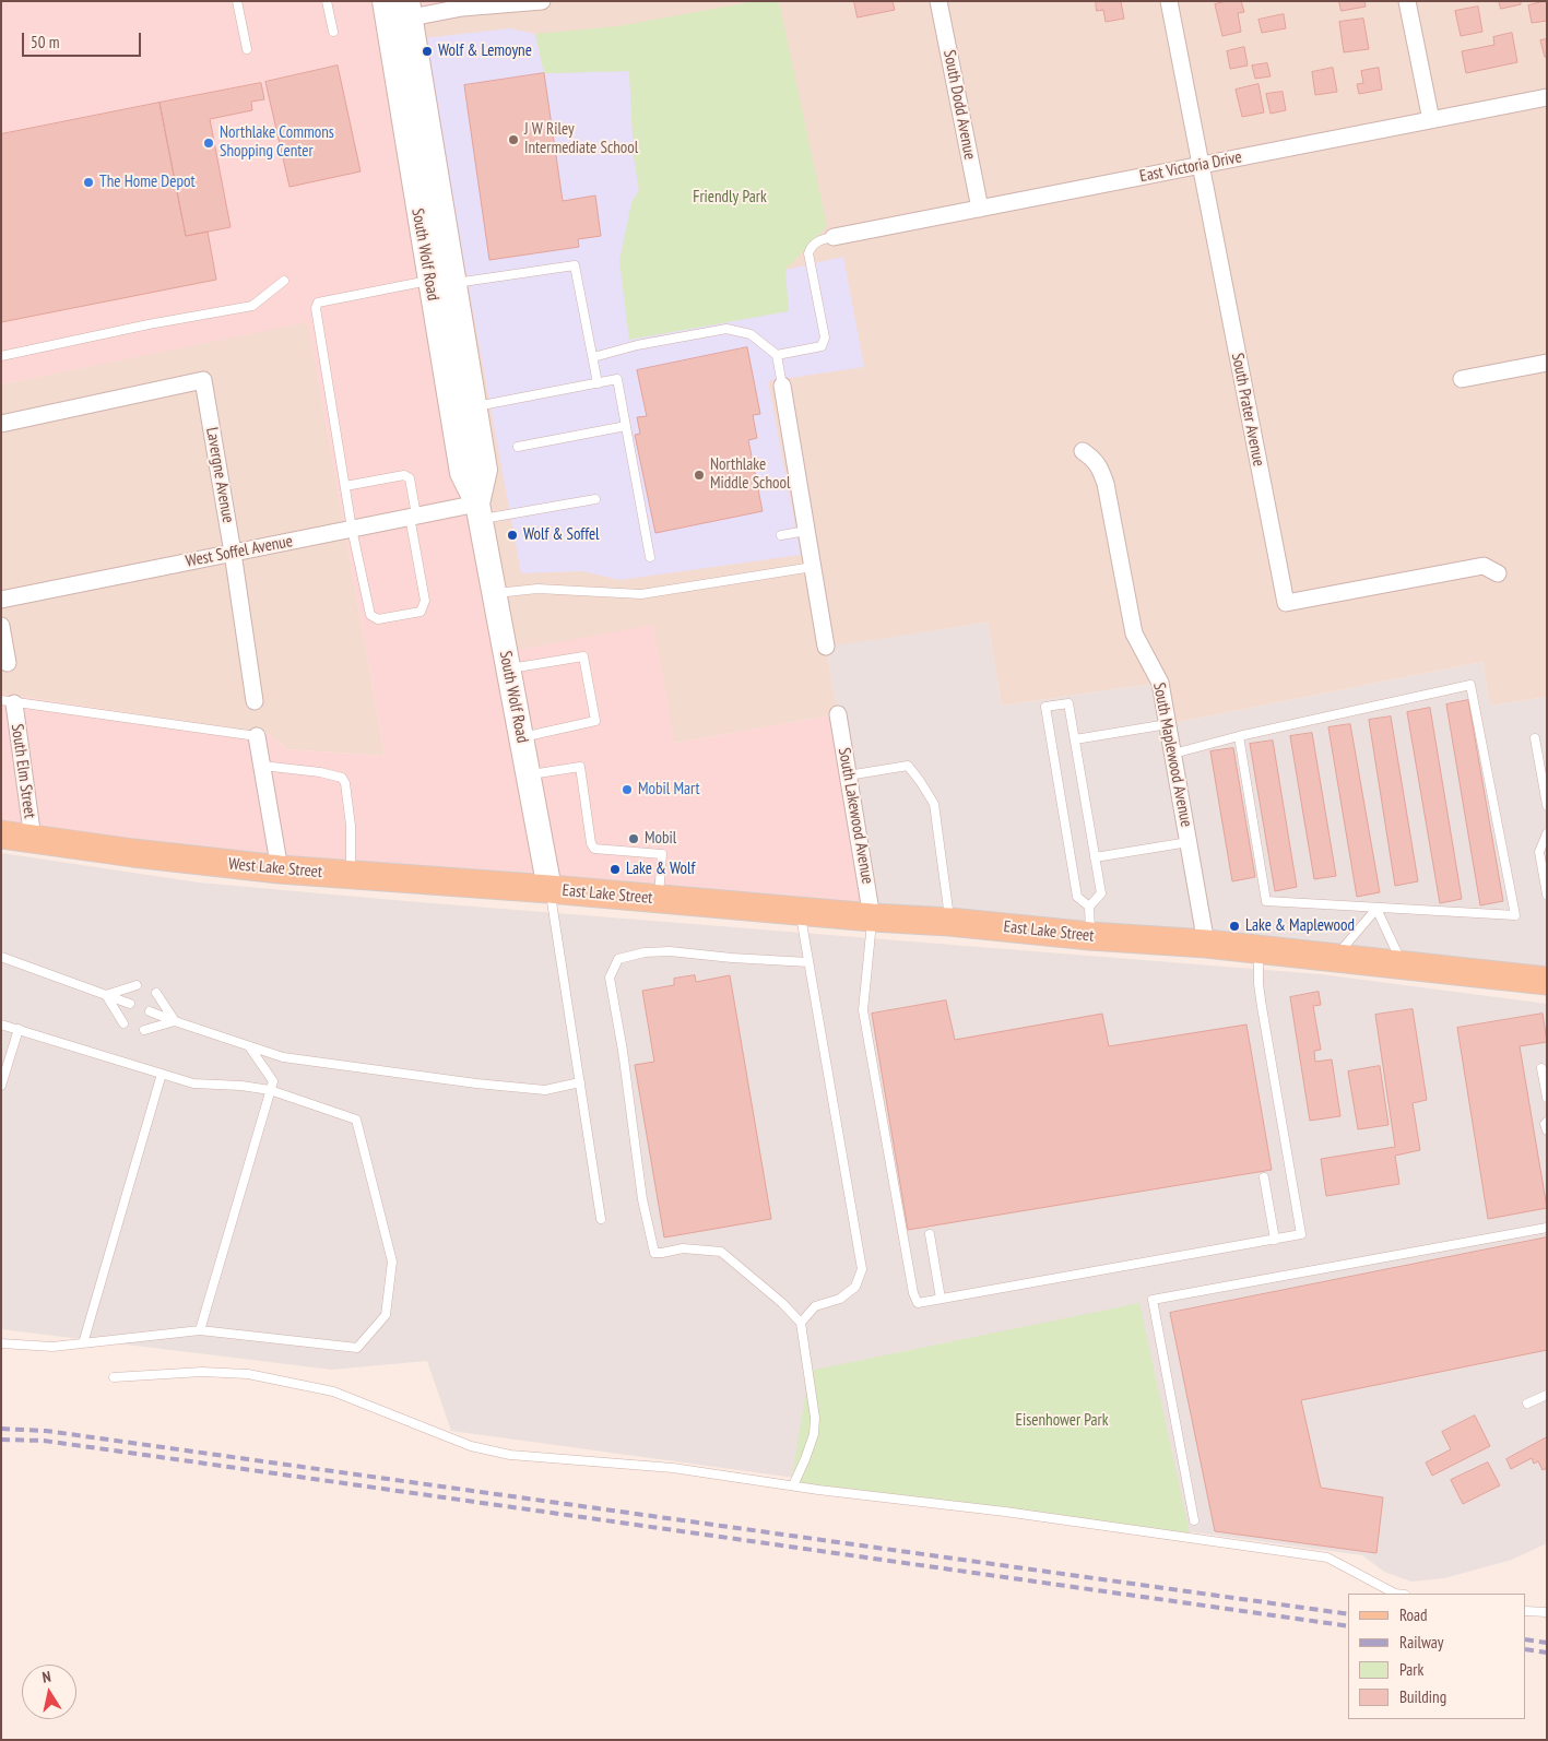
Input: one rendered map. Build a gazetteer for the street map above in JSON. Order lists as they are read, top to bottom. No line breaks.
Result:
{"streets":{"main road":["South Wolf Road","West Lake Street","East Lake Street"],"street":["South Dodd Avenue","East Victoria Drive","South Prater Avenue","Lavergne Avenue","West Soffel Avenue","South Maplewood Avenue","South Elm Street","South Lakewood Avenue"]},"crossings":[["South Dodd Avenue","East Victoria Drive"],["East Victoria Drive","South Prater Avenue"],["South Wolf Road","West Soffel Avenue"],["South Wolf Road","West Lake Street"],["South Wolf Road","East Lake Street"],["Lavergne Avenue","West Soffel Avenue"],["South Maplewood Avenue","East Lake Street"],["South Elm Street","West Lake Street"],["South Lakewood Avenue","East Lake Street"],["West Lake Street","East Lake Street"]],"parks":["Friendly Park","Eisenhower Park"],"places":["Wolf & Lemoyne","J W Riley Intermediate School","Northlake Commons Shopping Center","The Home Depot","Northlake Middle School","Wolf & Soffel","Mobil Mart","Mobil","Lake & Wolf","Lake & Maplewood"],"legend":["Road","Railway","Park","Building"],"scale_bar":"50 m","north":"top"}
